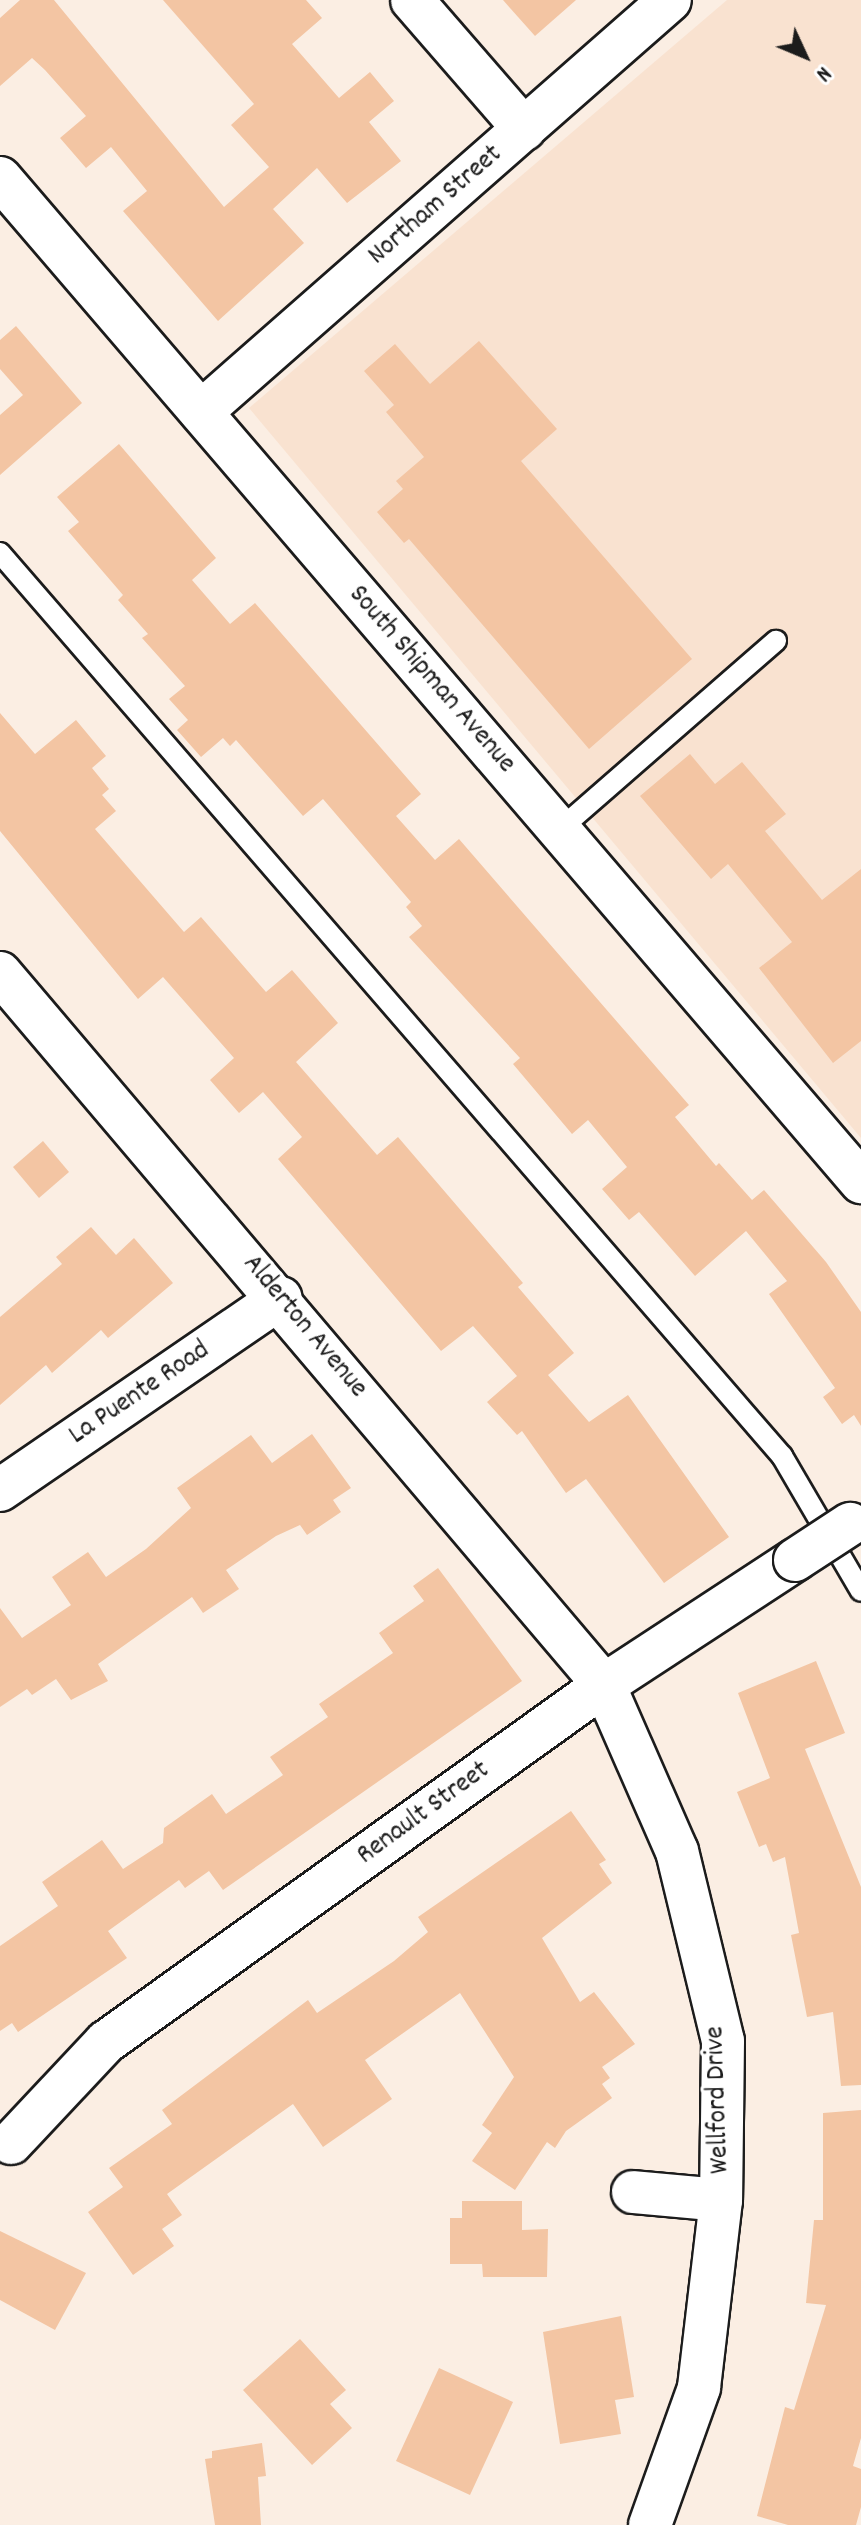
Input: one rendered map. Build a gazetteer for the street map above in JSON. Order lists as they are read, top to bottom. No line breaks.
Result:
{"streets":{"street":["Northam Street","South Shipman Avenue","Alderton Avenue","La Puente Road","Renault Street","Wellford Drive"]},"crossings":[["Northam Street","South Shipman Avenue"],["Alderton Avenue","La Puente Road"],["Alderton Avenue","Renault Street"],["Alderton Avenue","Wellford Drive"],["Renault Street","Wellford Drive"]],"north":"bottom right"}
